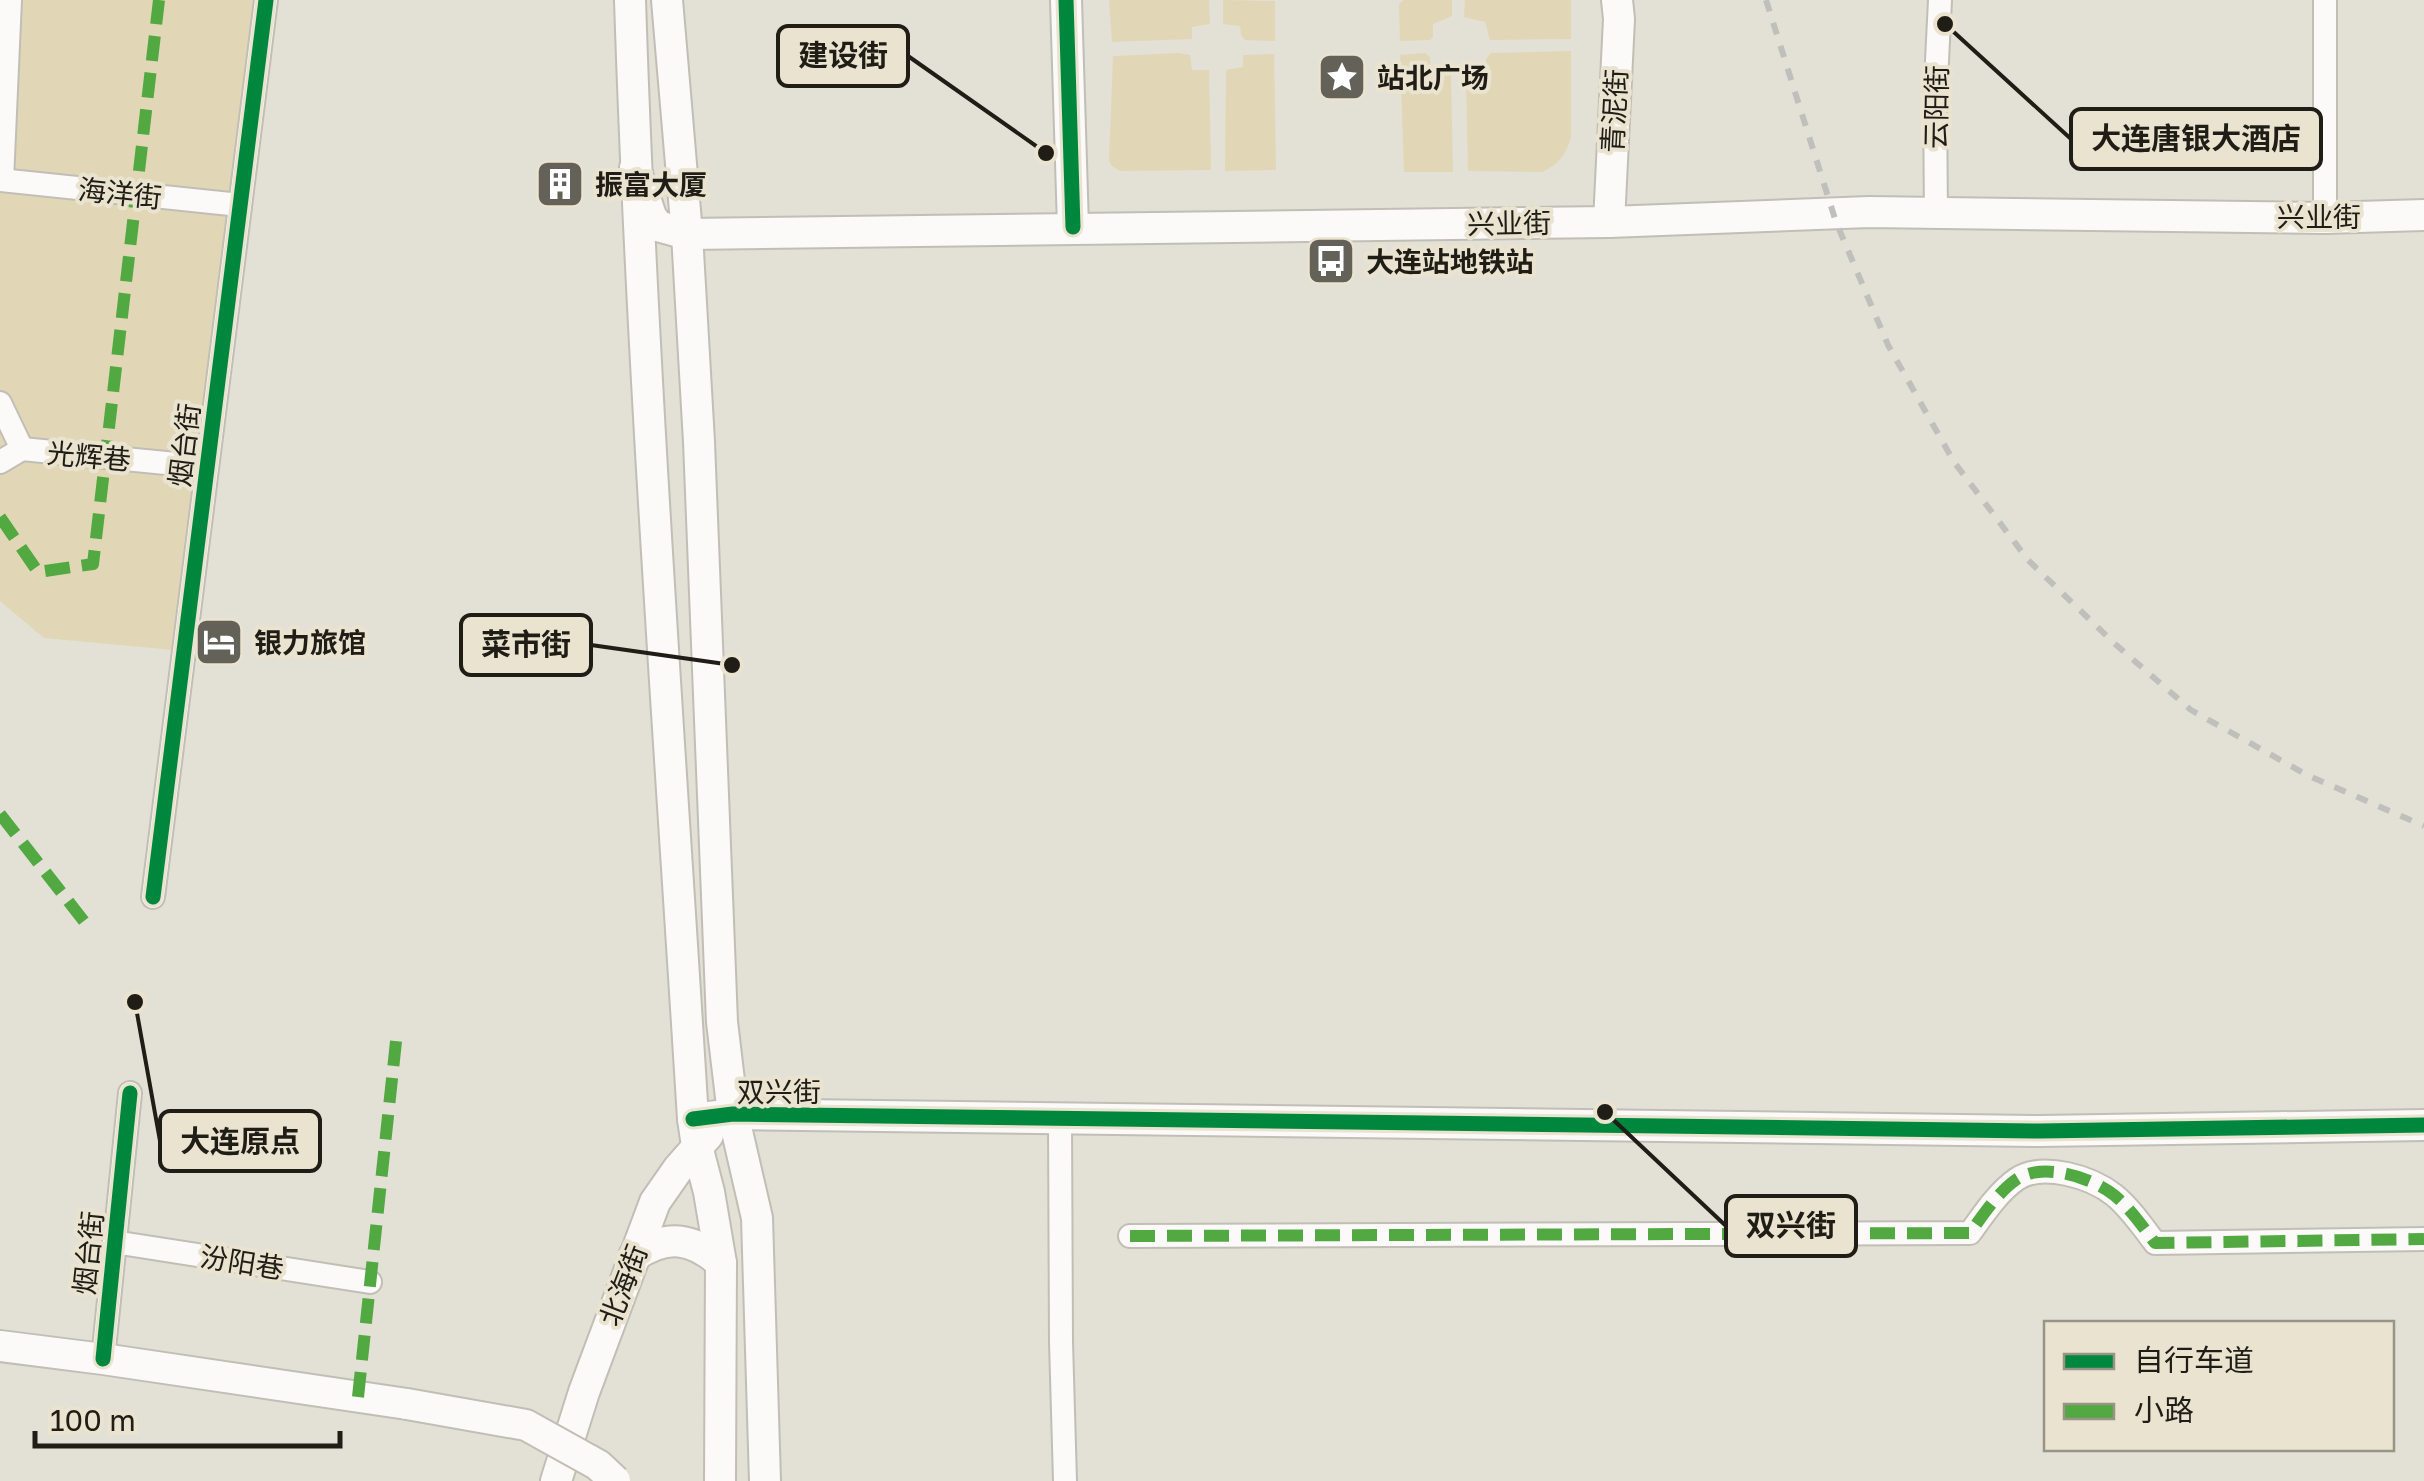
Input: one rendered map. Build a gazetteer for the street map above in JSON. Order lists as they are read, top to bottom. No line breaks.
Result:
{"streets":{"main road":["青泥街","兴业街","双兴街","北海街"],"street":["云阳街","海洋街","烟台街","光辉巷","汾阳巷"]},"crossings":[["云阳街","兴业街"],["青泥街","兴业街"],["海洋街","烟台街"],["烟台街","光辉巷"],["烟台街","汾阳巷"],["双兴街","北海街"]],"places":{"other":["大连唐银大酒店","建设街","菜市街","大连原点","双兴街"],"place":["站北广场"],"building":["振富大厦"],"bus stop":["大连站地铁站"],"hotel":["银力旅馆"]},"legend":["自行车道","小路"],"scale_bar":"100 m"}
